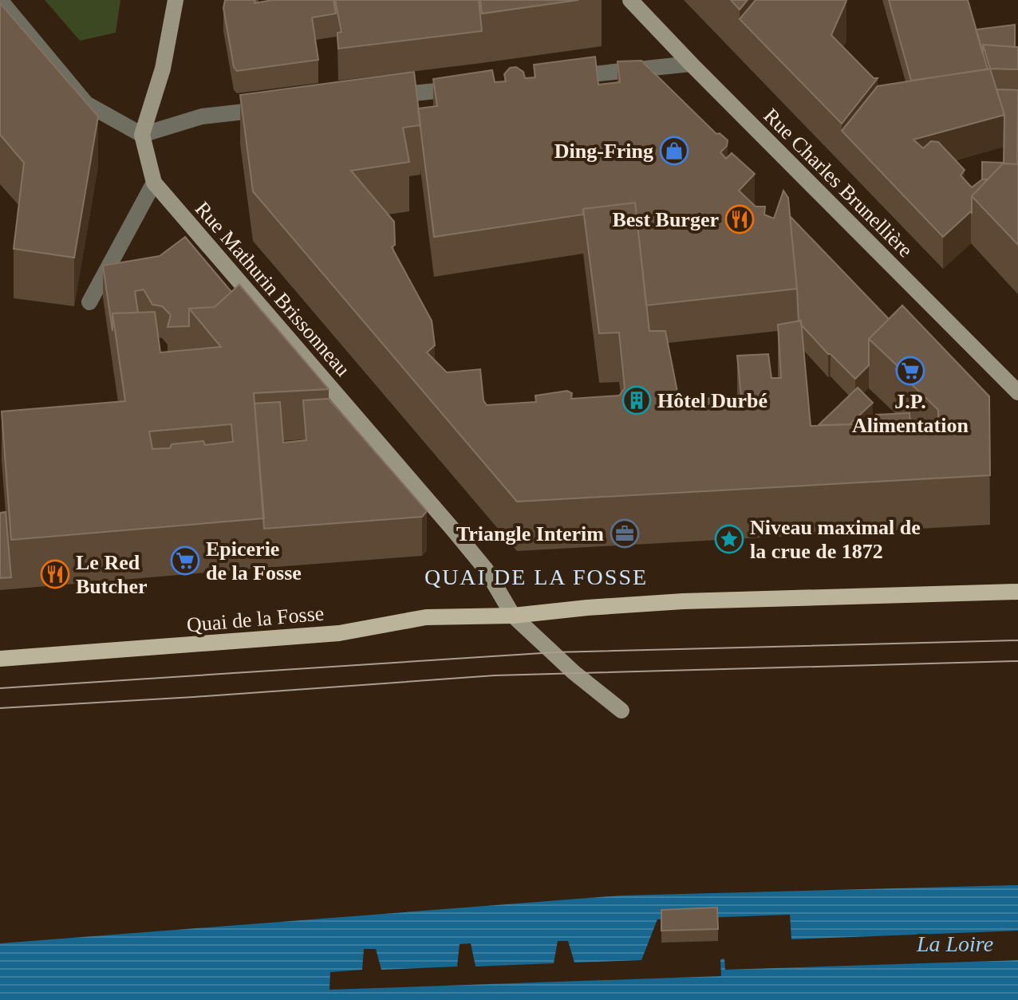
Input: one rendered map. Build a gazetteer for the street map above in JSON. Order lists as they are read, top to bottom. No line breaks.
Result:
{"streets":{"main road":["Rue Charles Brunellière","Rue Mathurin Brissonneau","Quai de la Fosse"]},"crossings":[["Rue Mathurin Brissonneau","Quai de la Fosse"]],"districts":["QUAI DE LA FOSSE"],"water":["La Loire"],"places":{"shop":["Ding-Fring"],"restaurant":["Best Burger","Le Red Butcher"],"supermarket":["J.P. Alimentation","Epicerie de la Fosse"],"building":["Hôtel Durbé"],"office":["Triangle Interim"],"place":["Niveau maximal de la crue de 1872"]}}
